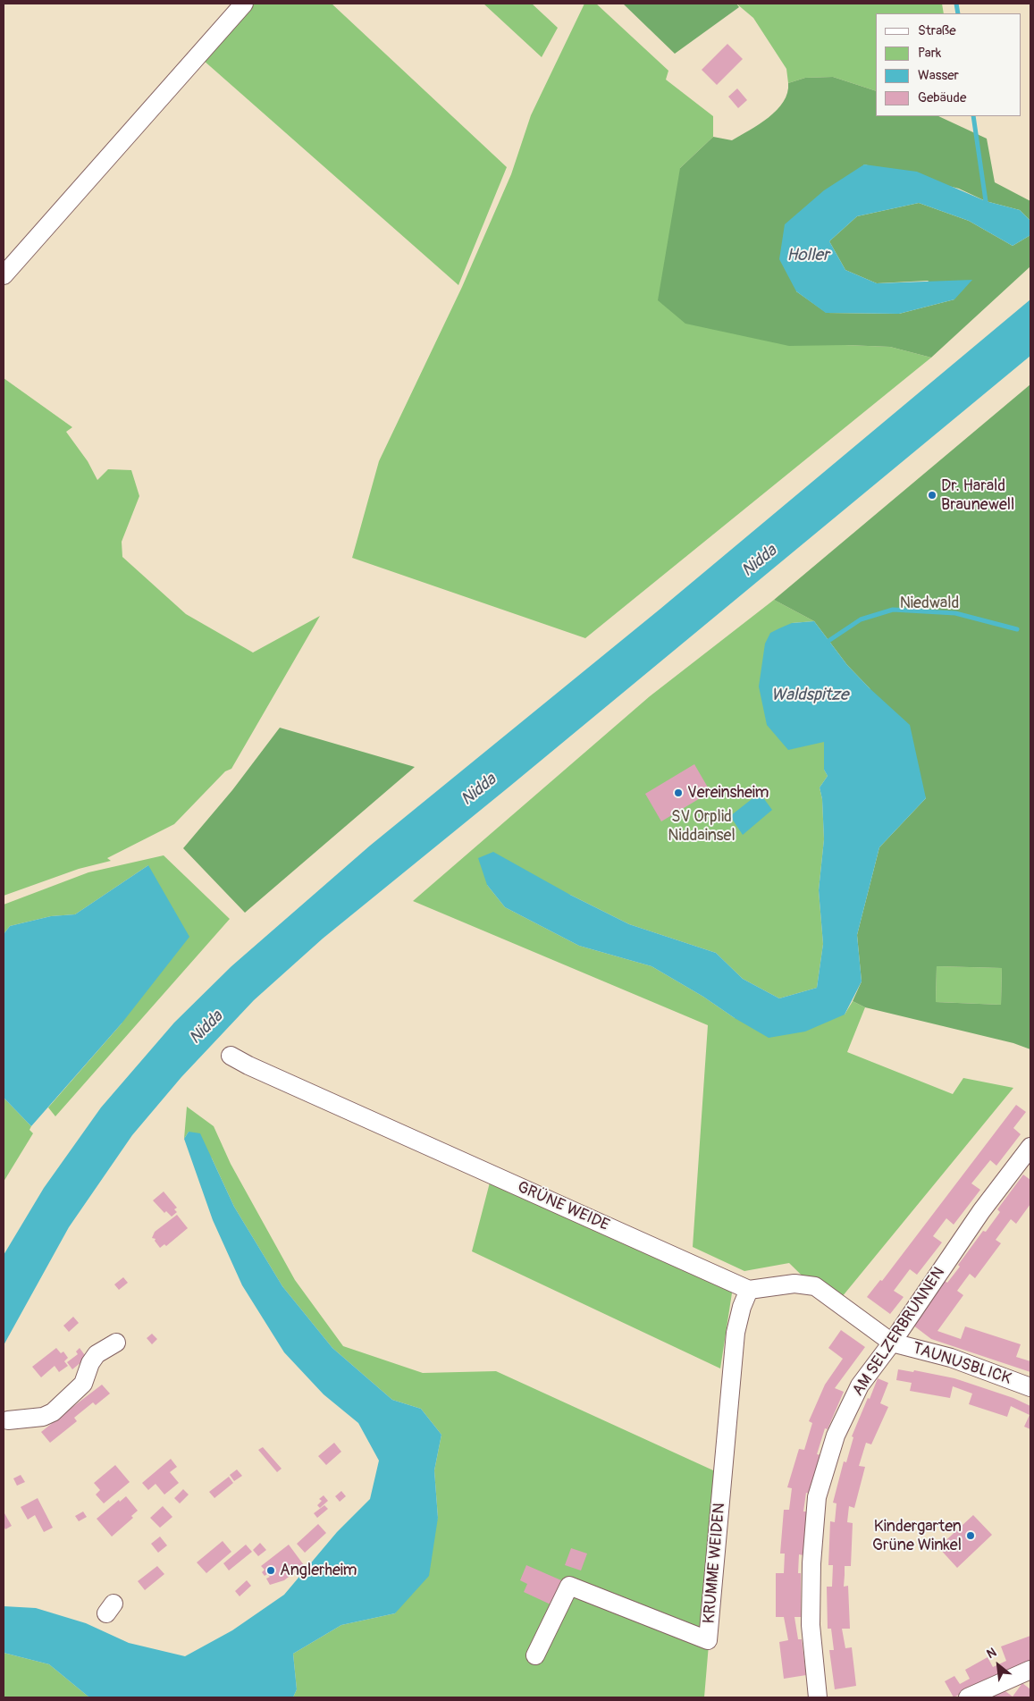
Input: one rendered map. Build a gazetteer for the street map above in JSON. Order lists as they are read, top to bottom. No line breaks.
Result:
{"streets":{"street":["GRÜNE WEIDE","AM SELZERBRUNNEN","TAUNUSBLICK","KRUMME WEIDEN"]},"crossings":[["GRÜNE WEIDE","KRUMME WEIDEN"],["AM SELZERBRUNNEN","TAUNUSBLICK"]],"water":["Holler","Nidda","Waldspitze"],"parks":["Niedwald","SV Orplid Niddainsel"],"places":["Dr. Harald Braunewell","Vereinsheim","Kindergarten Grüne Winkel","Anglerheim"],"legend":["Straße","Park","Wasser","Gebäude"],"north":"top left"}
